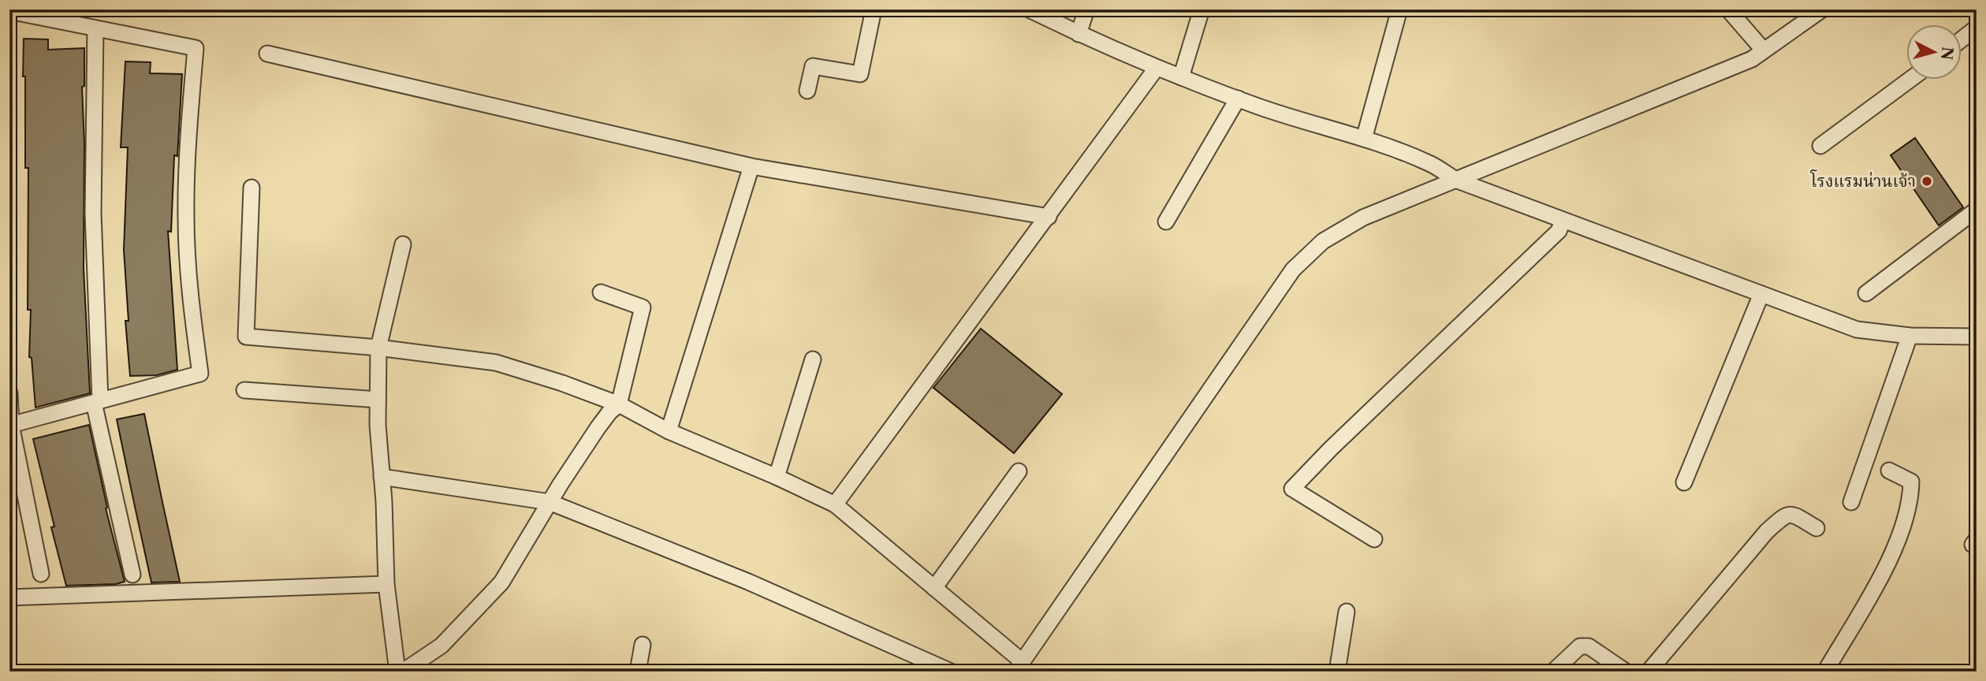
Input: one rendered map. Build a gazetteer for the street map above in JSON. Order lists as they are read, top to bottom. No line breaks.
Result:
{"places":["โรงแรมน่านเจ้า"],"north":"right"}
